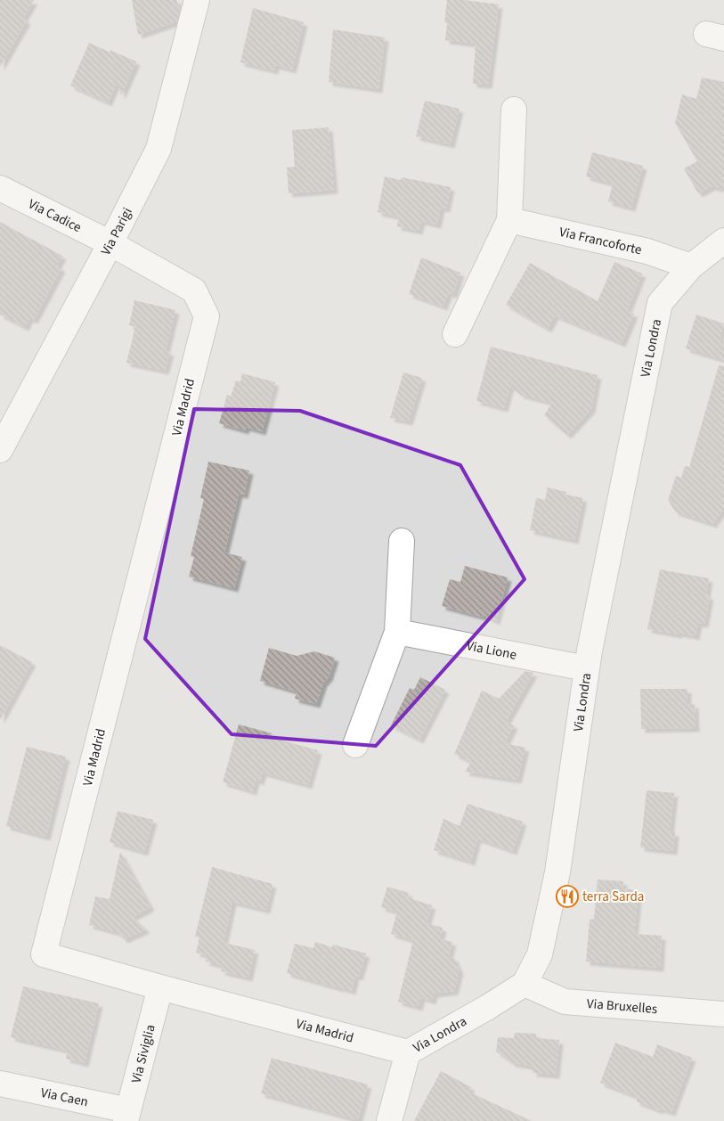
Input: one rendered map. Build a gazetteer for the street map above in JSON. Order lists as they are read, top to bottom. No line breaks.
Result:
{"streets":{"street":["Via Cadice","Via Parigi","Via Francoforte","Via Londra","Via Madrid","Via Lione","Via Bruxelles","Via Siviglia","Via Caen"]},"crossings":[["Via Cadice","Via Parigi"],["Via Cadice","Via Madrid"],["Via Parigi","Via Madrid"],["Via Francoforte","Via Londra"],["Via Londra","Via Madrid"],["Via Londra","Via Lione"],["Via Londra","Via Bruxelles"],["Via Madrid","Via Siviglia"],["Via Siviglia","Via Caen"]],"places":{"restaurant":["terra Sarda"]}}
